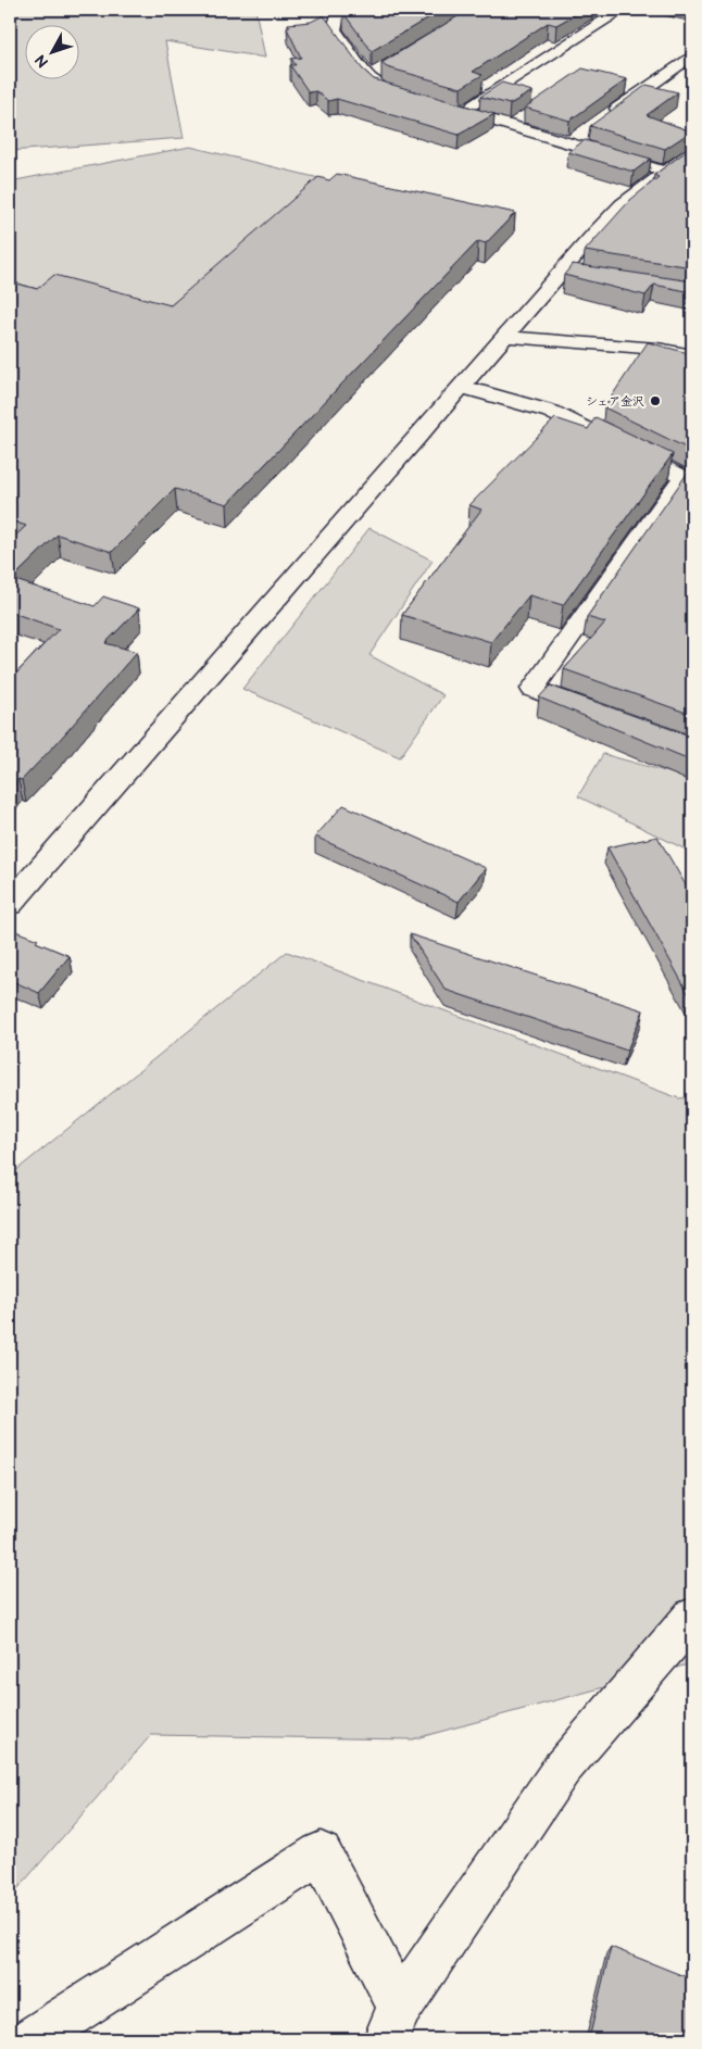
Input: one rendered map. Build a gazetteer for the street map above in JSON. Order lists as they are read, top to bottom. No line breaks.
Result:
{"places":["シェア金沢"],"north":"bottom left"}
